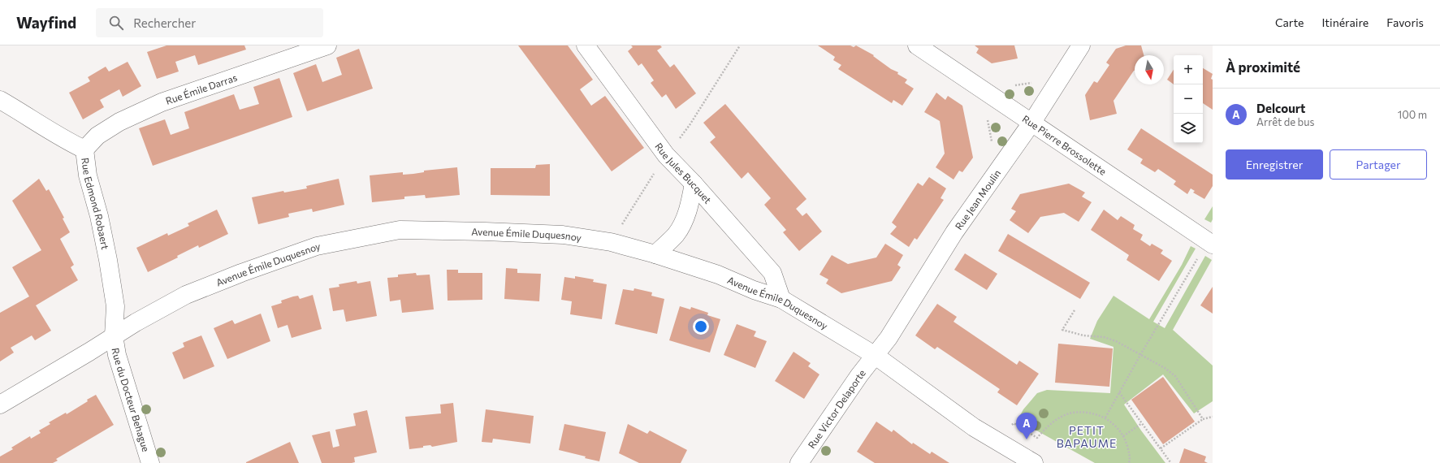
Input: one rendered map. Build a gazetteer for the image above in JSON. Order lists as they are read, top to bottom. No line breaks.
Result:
{"streets":{"street":["Rue Émile Darras","Rue Pierre Brossolette","Rue Jules Bucquet","Rue Jean Moulin","Rue Edmond Robaert","Avenue Émile Duquesnoy","Rue du Docteur Behague","Rue Victor Delaporte"]},"crossings":[["Rue Émile Darras","Rue Edmond Robaert"],["Rue Pierre Brossolette","Rue Jean Moulin"],["Rue Jules Bucquet","Avenue Émile Duquesnoy"],["Rue Jean Moulin","Avenue Émile Duquesnoy"],["Rue Jean Moulin","Rue Victor Delaporte"],["Rue Edmond Robaert","Avenue Émile Duquesnoy"],["Rue Edmond Robaert","Rue du Docteur Behague"],["Avenue Émile Duquesnoy","Rue du Docteur Behague"],["Avenue Émile Duquesnoy","Rue Victor Delaporte"]],"districts":["PETIT BAPAUME"],"north":"bottom","page":{"header":"Wayfind","search":"Rechercher","nav":["Carte","Itinéraire","Favoris"],"heading":"À proximité","map_buttons":["+","−"],"list":[{"mark":"A","name":"Delcourt","note":"Arrêt de bus","value":"100 m"}],"buttons":["Enregistrer","Partager"],"pins":"A"}}
